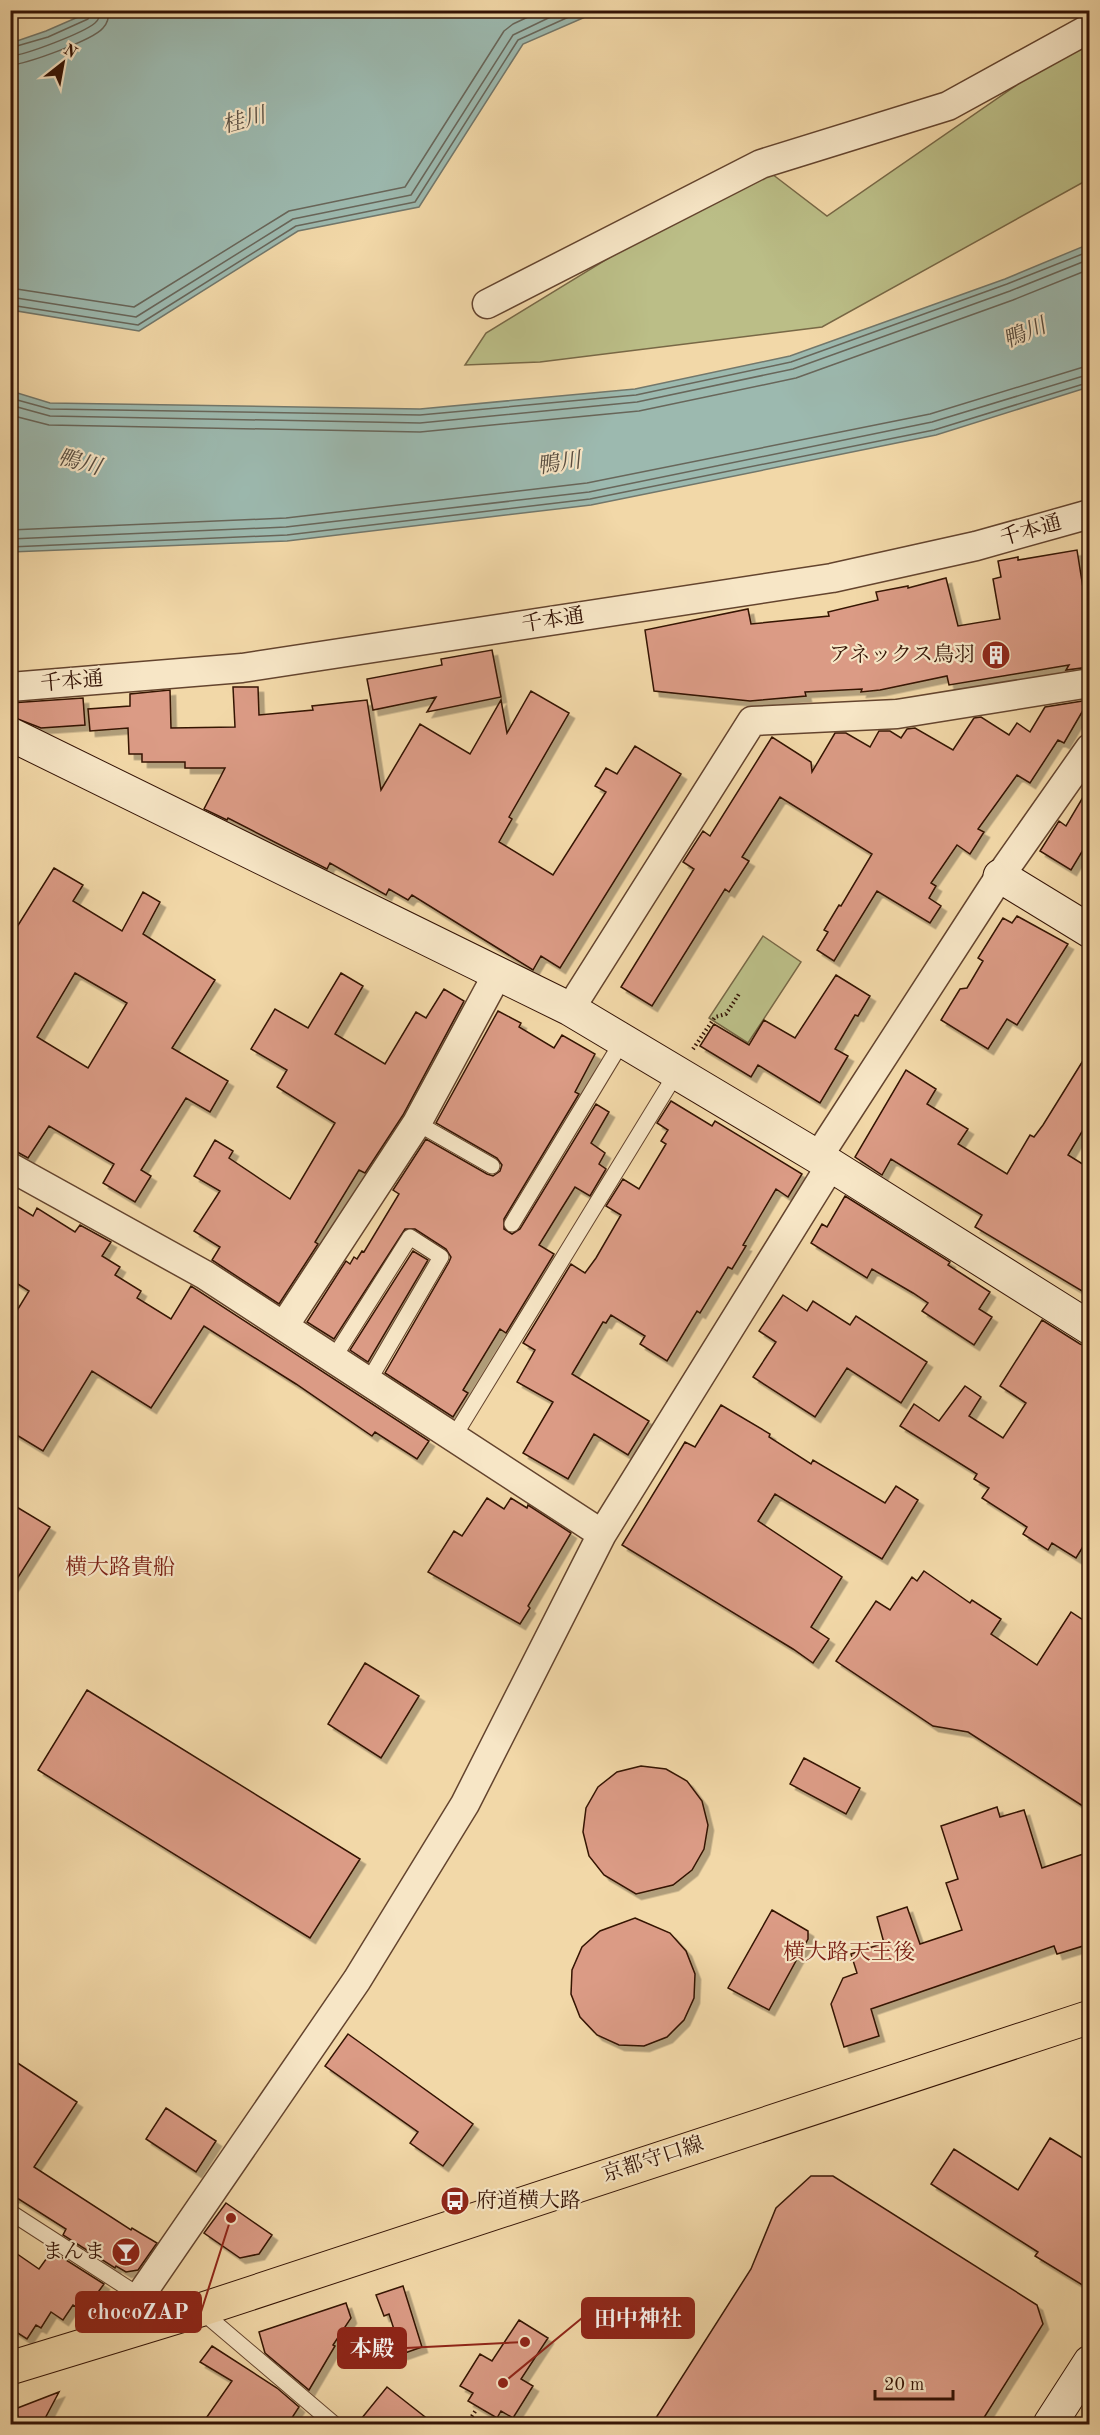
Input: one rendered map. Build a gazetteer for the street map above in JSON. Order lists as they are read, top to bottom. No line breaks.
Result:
{"streets":{"main road":["京都守口線"],"street":["千本通"]},"districts":["横大路貴船","横大路天王後"],"water":["桂川","鴨川"],"places":{"building":["アネックス鳥羽"],"bus stop":["府道横大路"],"other":["chocoZAP","本殿","田中神社"],"bar":["まんま"]},"scale_bar":"20 m","north":"top right"}
